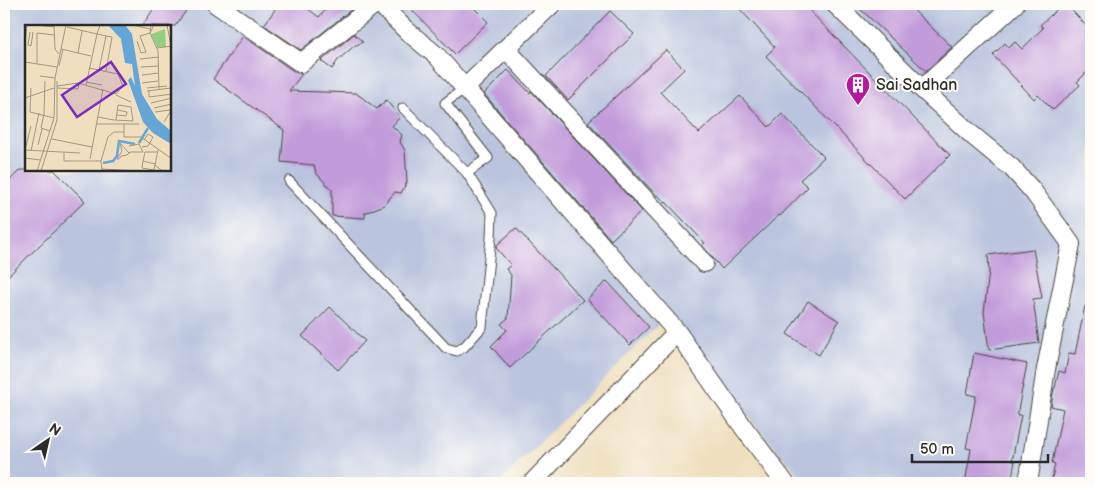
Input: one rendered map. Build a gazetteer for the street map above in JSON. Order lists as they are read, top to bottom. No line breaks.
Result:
{"places":{"building":["Sai Sadhan"]},"scale_bar":"50 m","north":"top right"}
